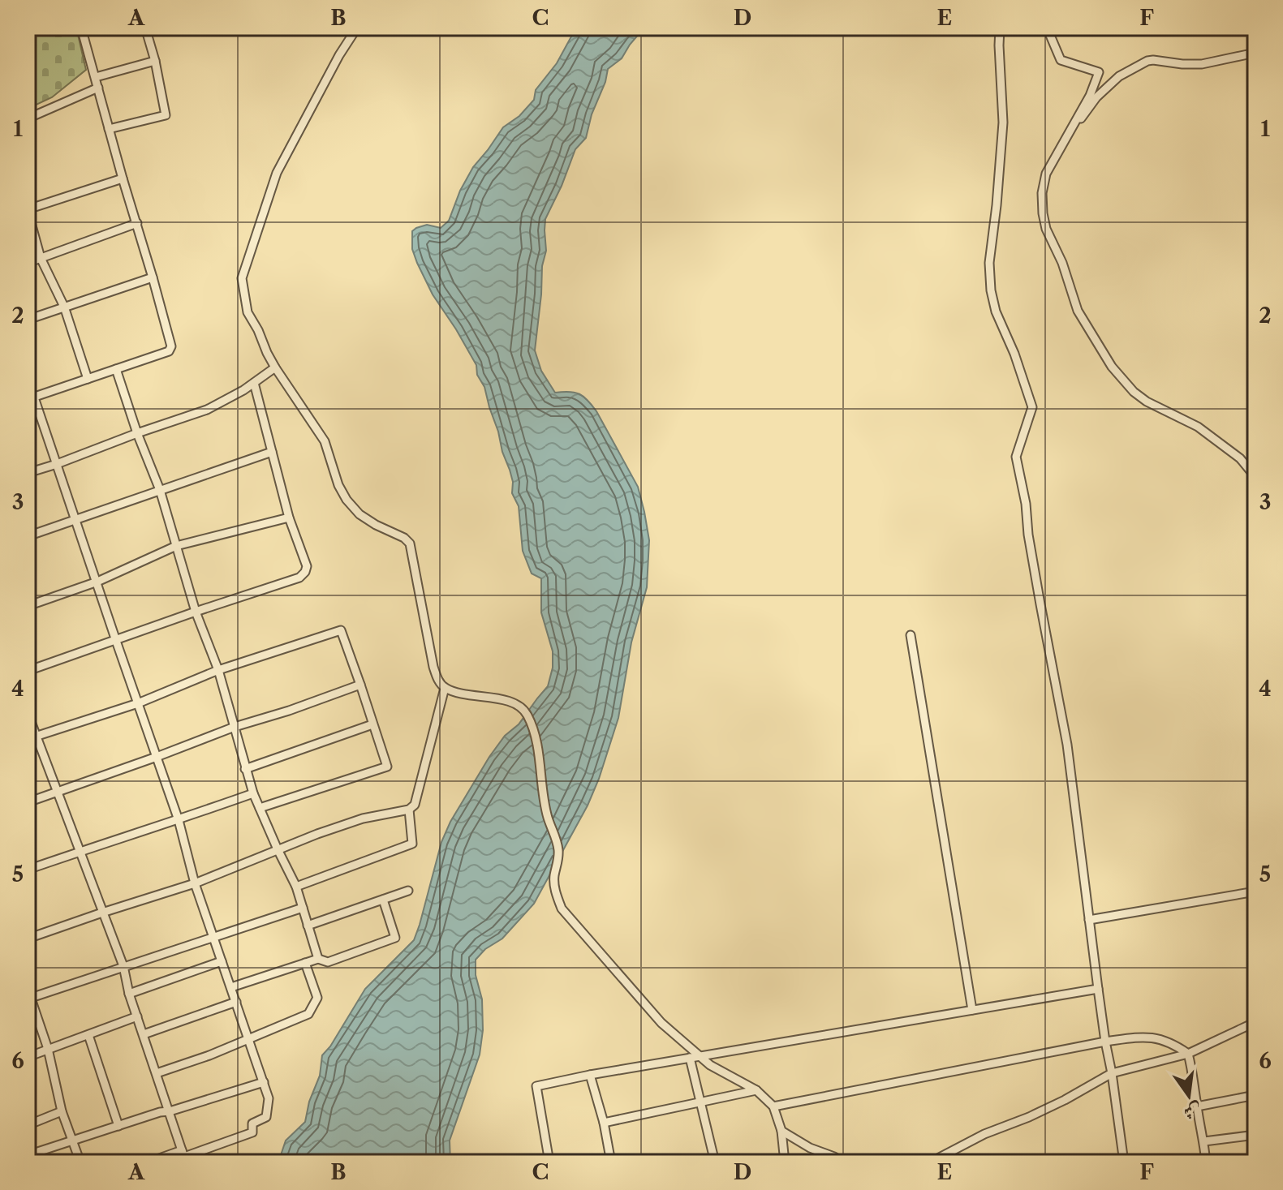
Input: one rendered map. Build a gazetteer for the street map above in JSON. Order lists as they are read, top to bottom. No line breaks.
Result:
{"north":"bottom","grid":{"columns":["A","B","C","D","E","F"],"rows":["1","2","3","4","5","6"]}}
